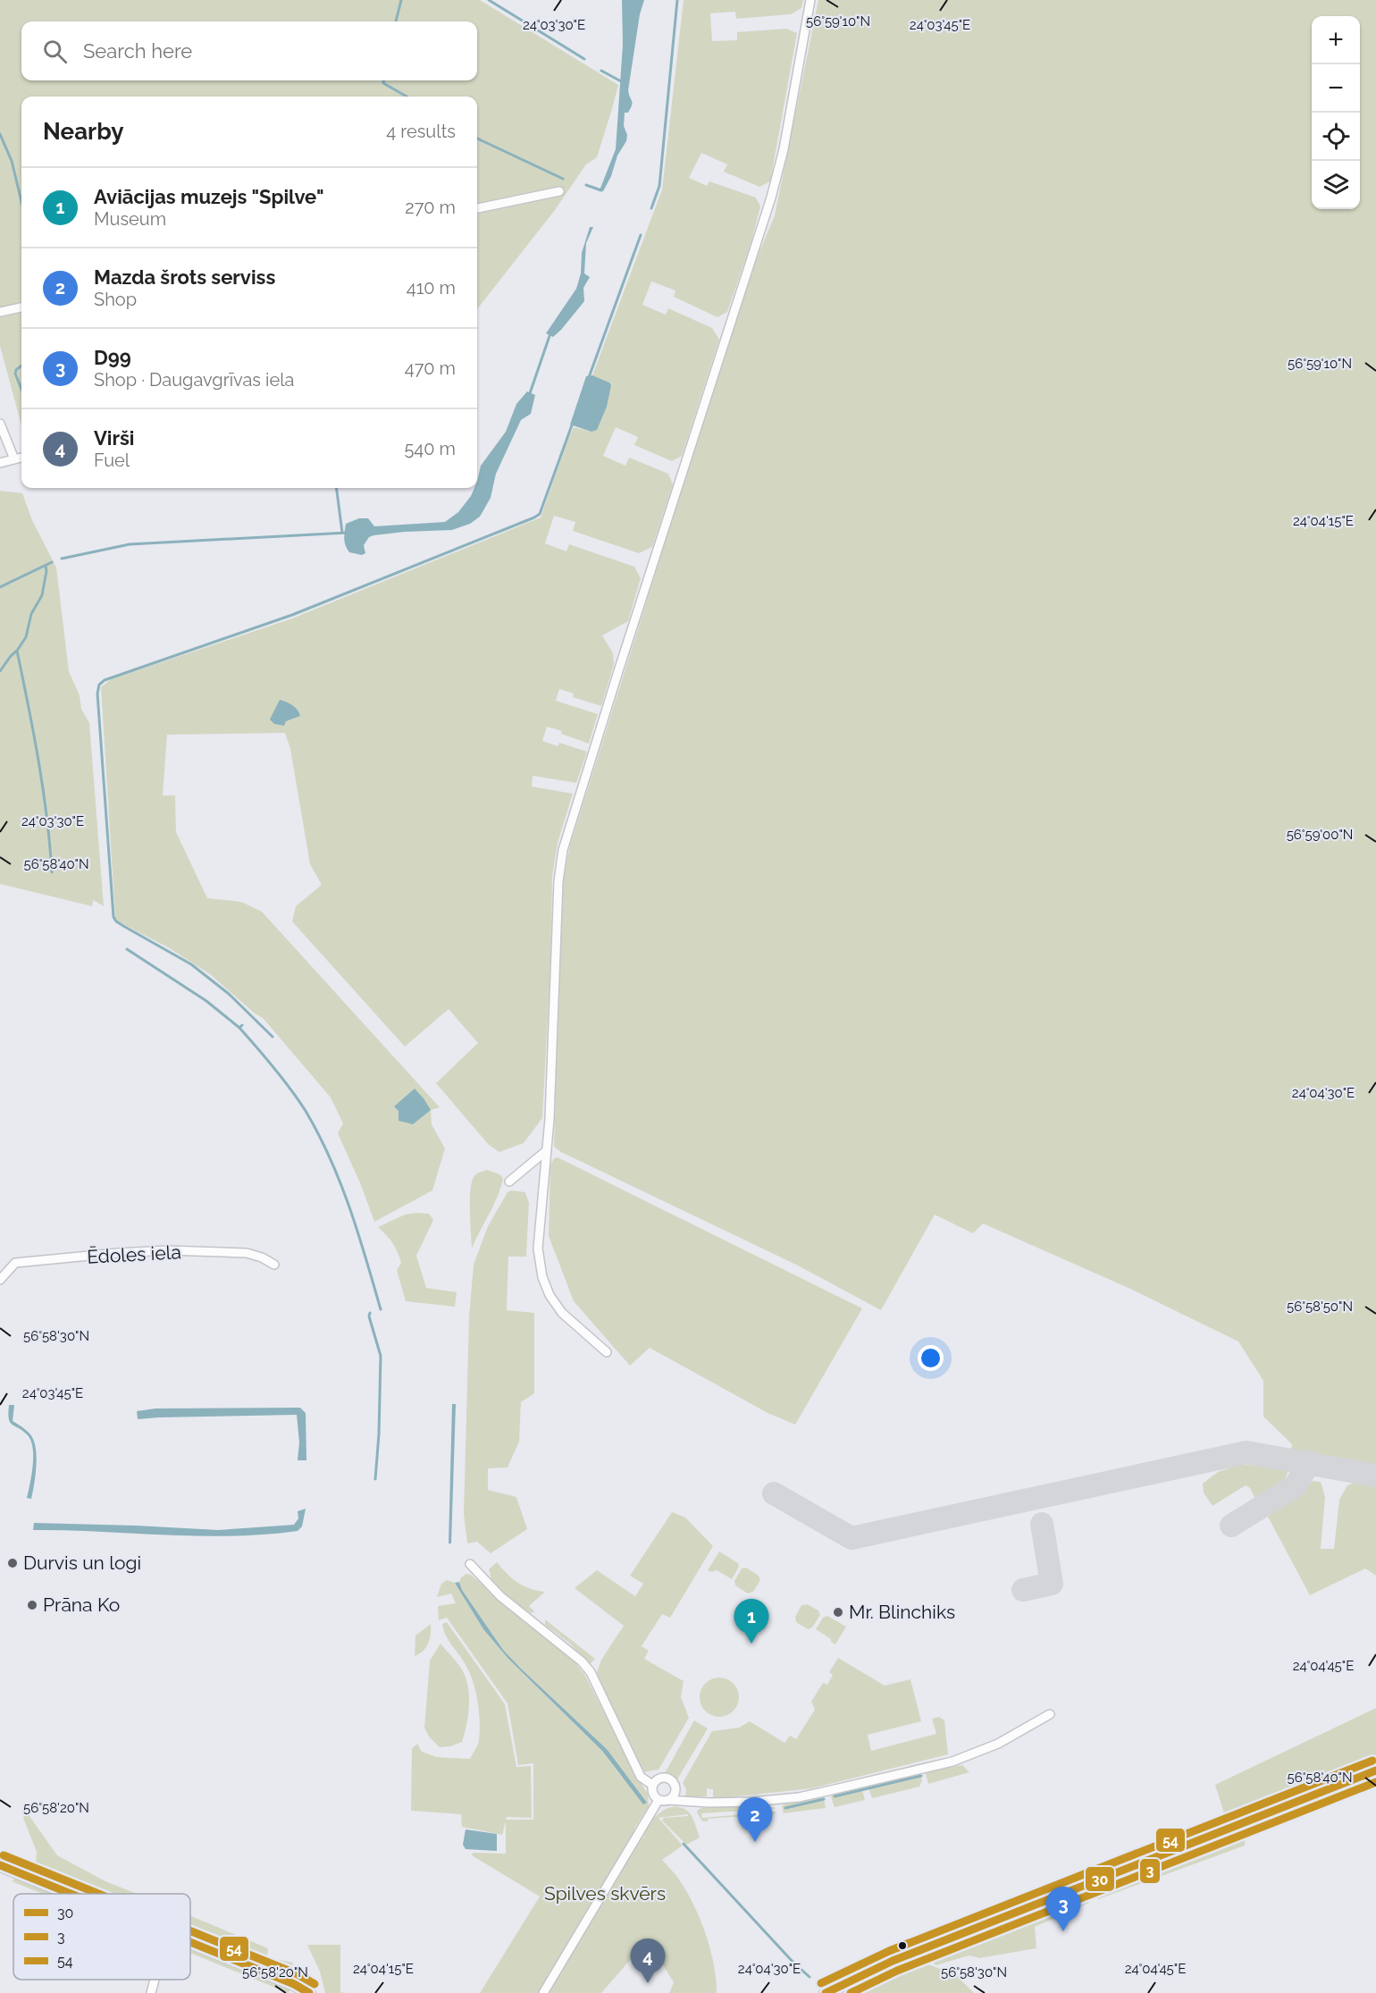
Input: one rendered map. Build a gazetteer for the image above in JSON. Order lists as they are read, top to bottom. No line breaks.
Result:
{"streets":{"street":["Ēdoles iela"]},"parks":["Spilves skvērs"],"places":["Durvis un logi","Prāna Ko","Mr. Blinchiks"],"lines":["transit line 54","transit line 30","transit line 3"],"legend":["30","3","54"],"page":{"map_buttons":["+","−"],"search":"Search here","heading":["Nearby","4 results"],"list":[{"mark":"1","name":"Aviācijas muzejs \"Spilve\"","note":"Museum","value":"270 m"},{"mark":"2","name":"Mazda šrots serviss","note":"Shop","value":"410 m"},{"mark":"3","name":"D99","note":"Shop · Daugavgrīvas iela","value":"470 m"},{"mark":"4","name":"Virši","note":"Fuel","value":"540 m"}],"pins":["1","2","3","4"]},"coordinates":["56°59'10\"N","24°03'30\"E","24°03'45\"E","24°04'15\"E","56°59'00\"N","56°58'40\"N","24°04'30\"E","56°58'50\"N","56°58'30\"N","24°04'45\"E","56°58'20\"N"]}
